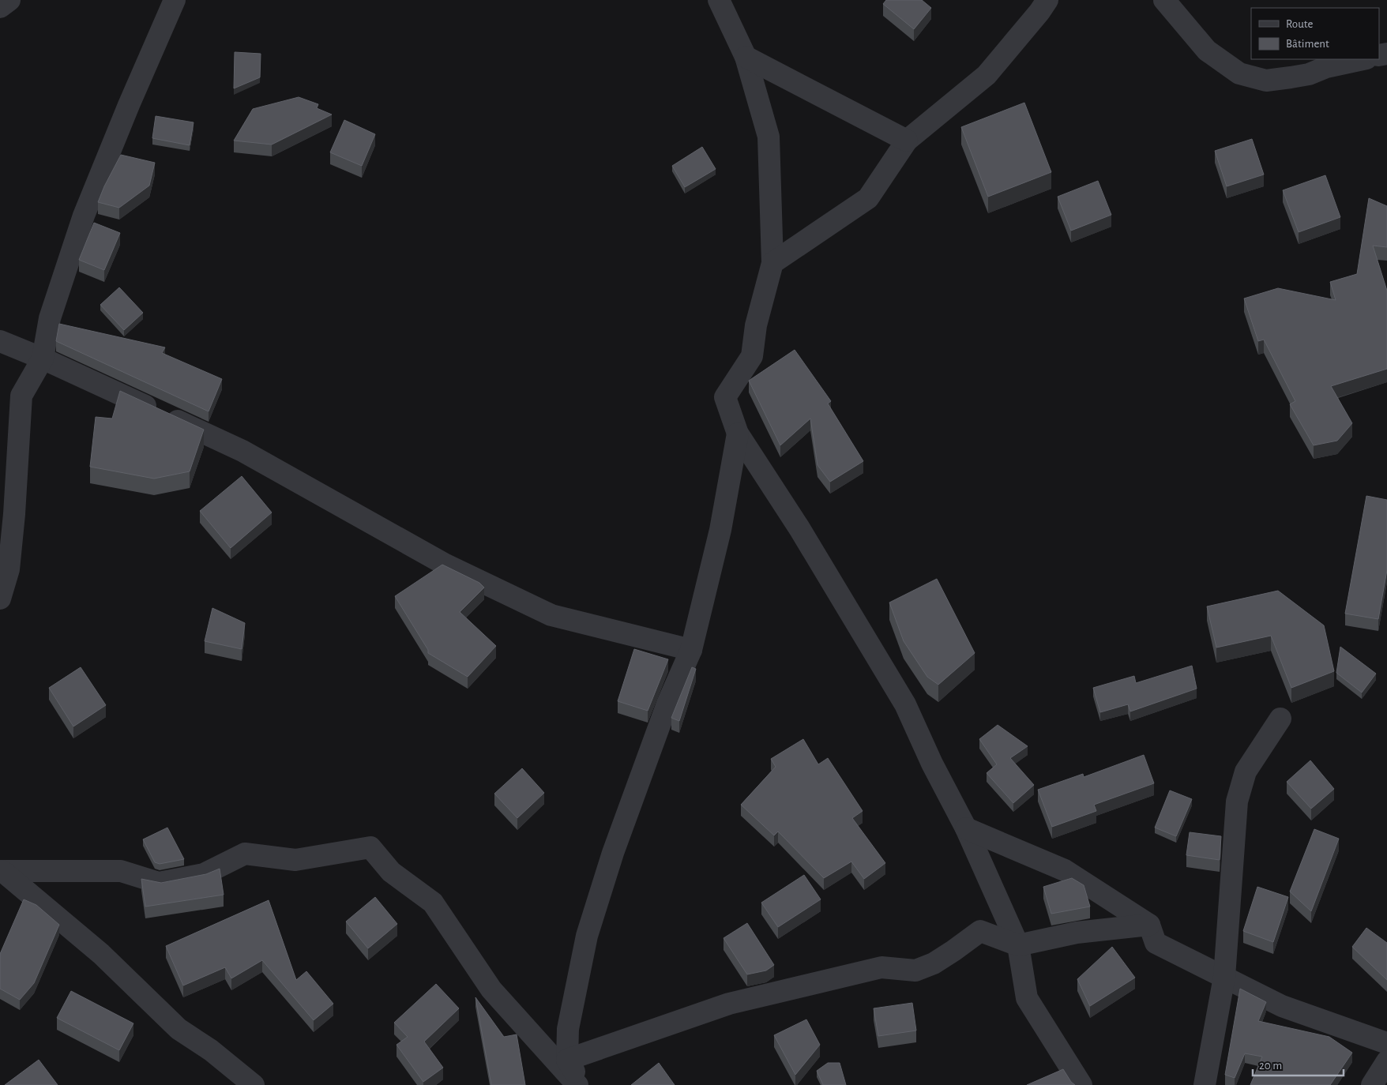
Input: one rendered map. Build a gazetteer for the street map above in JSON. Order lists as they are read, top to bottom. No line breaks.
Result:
{"legend":["Route","Bâtiment"],"scale_bar":"20 m"}
